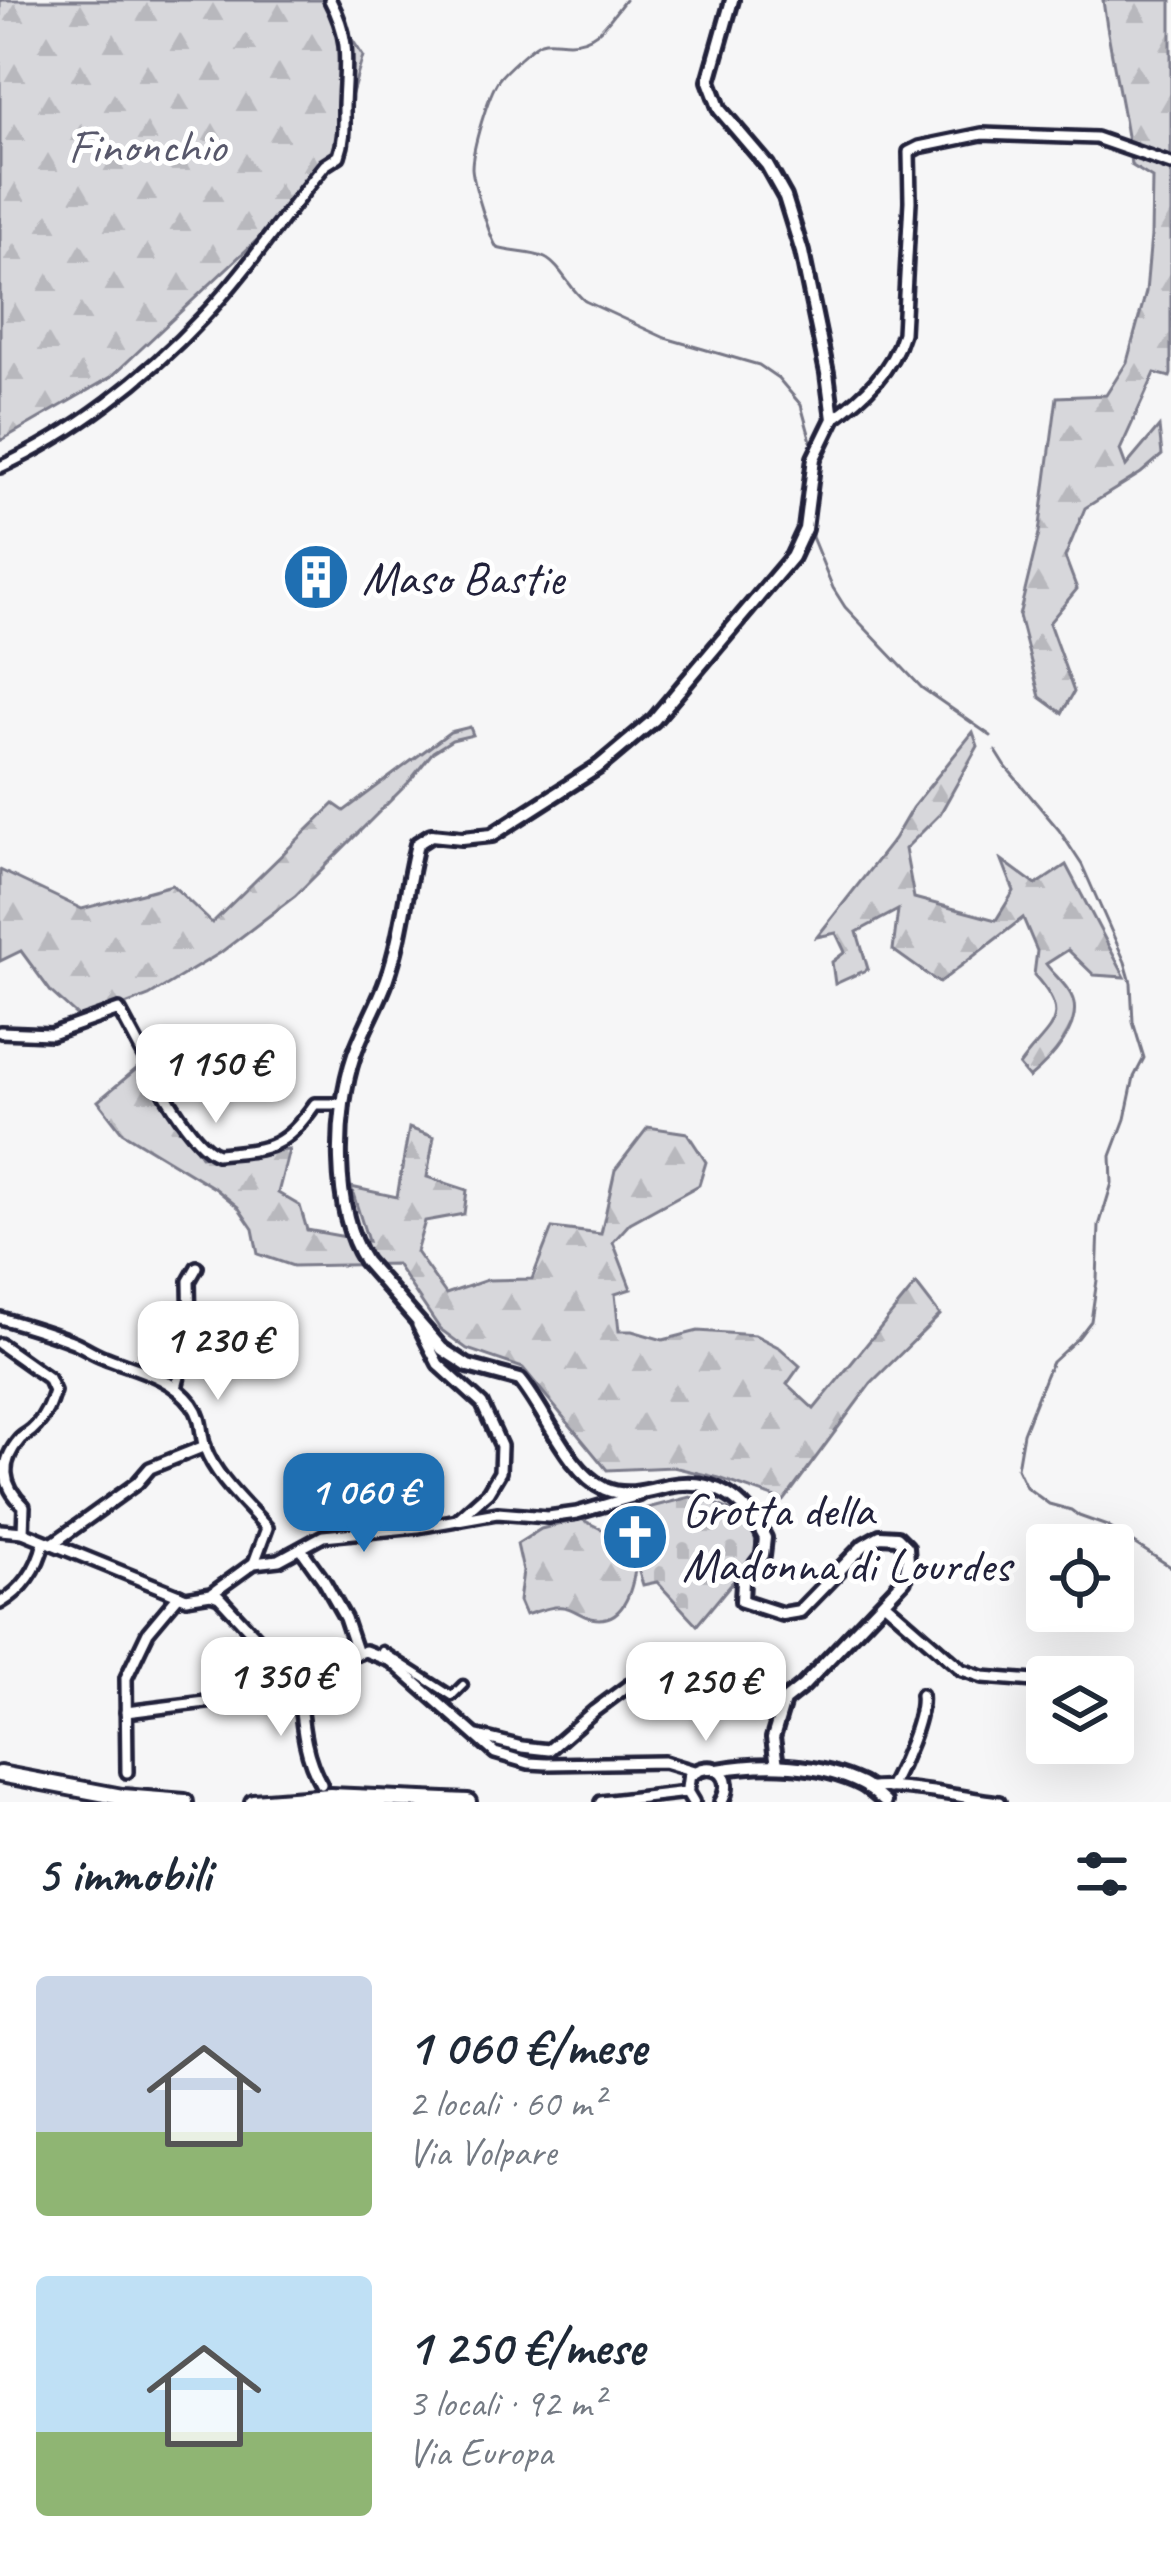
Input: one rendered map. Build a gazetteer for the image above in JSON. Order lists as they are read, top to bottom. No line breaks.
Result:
{"parks":["Finonchio"],"places":{"building":["Maso Bastie"],"church":["Grotta della Madonna di Lourdes"]},"page":{"price":["1 150 €","1 230 €","1 060 €","1 350 €","1 250 €"],"heading":"5 immobili","list":[{"name":"1 060 €/mese","note":"2 locali · 60 m² · Via Volpare"},{"name":"1 250 €/mese","note":"3 locali · 92 m² · Via Europa"}]}}
